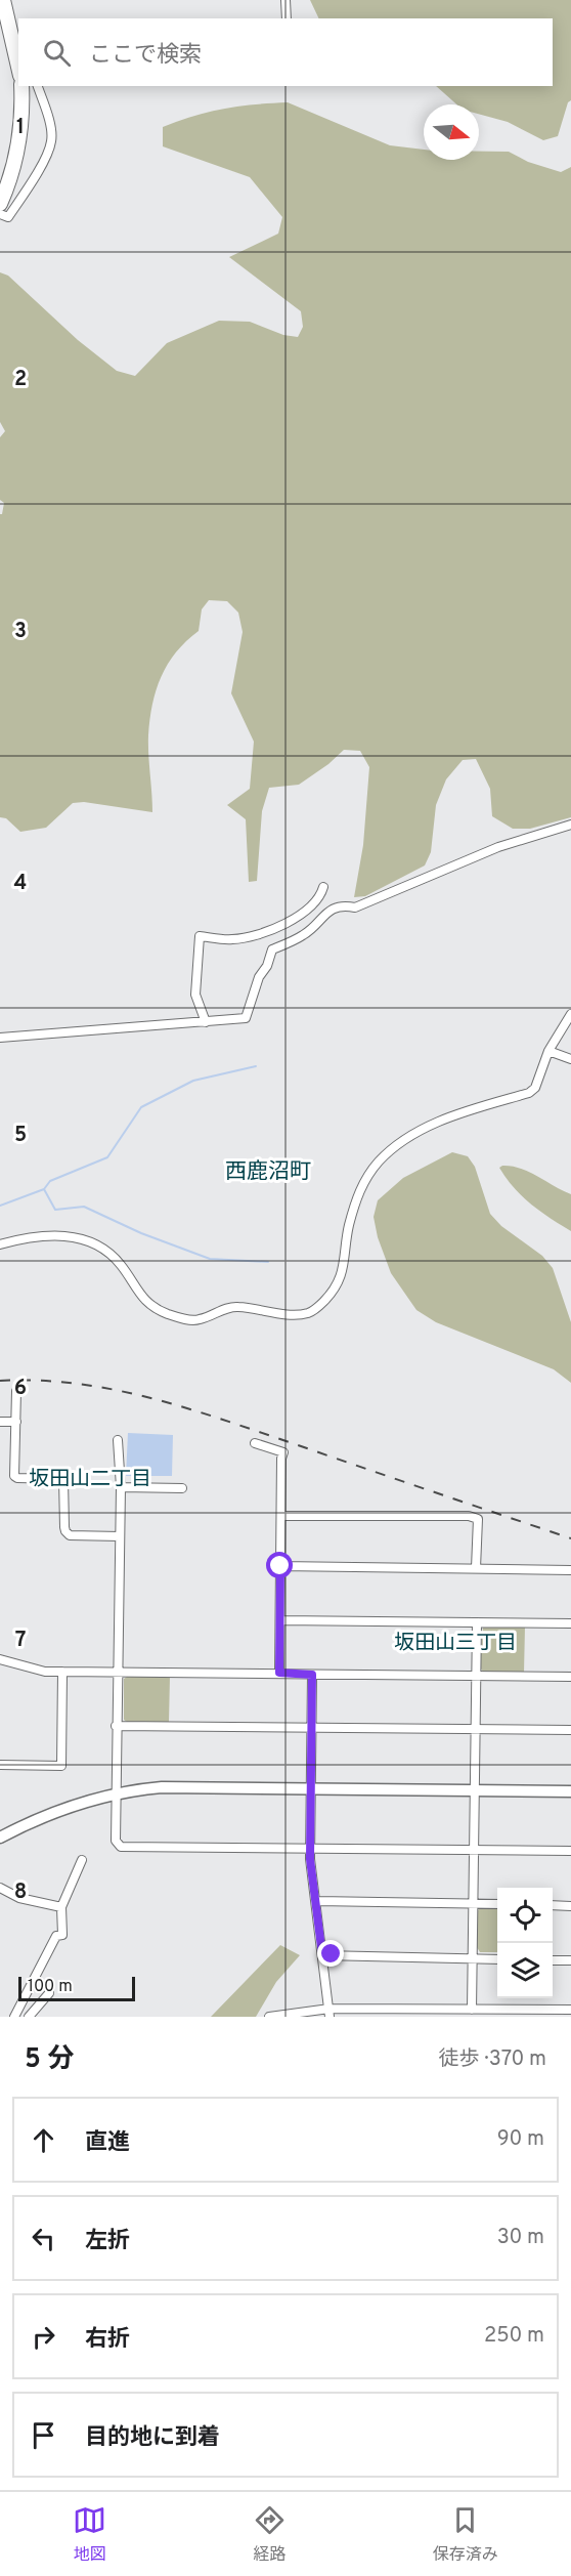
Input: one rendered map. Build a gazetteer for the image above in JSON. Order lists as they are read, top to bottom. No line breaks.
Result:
{"districts":["西鹿沼町","坂田山二丁目","坂田山三丁目"],"scale_bar":"100 m","north":"right","page":{"search":"ここで検索","scale":"100 m","heading":["5 分","徒歩 · 370 m"],"list":[["直進","90 m"],["左折","30 m"],["右折","250 m"],"目的地に到着"],"nav":["地図","経路","保存済み"]},"grid":{"rows":["1","2","3","4","5","6","7","8"]}}
